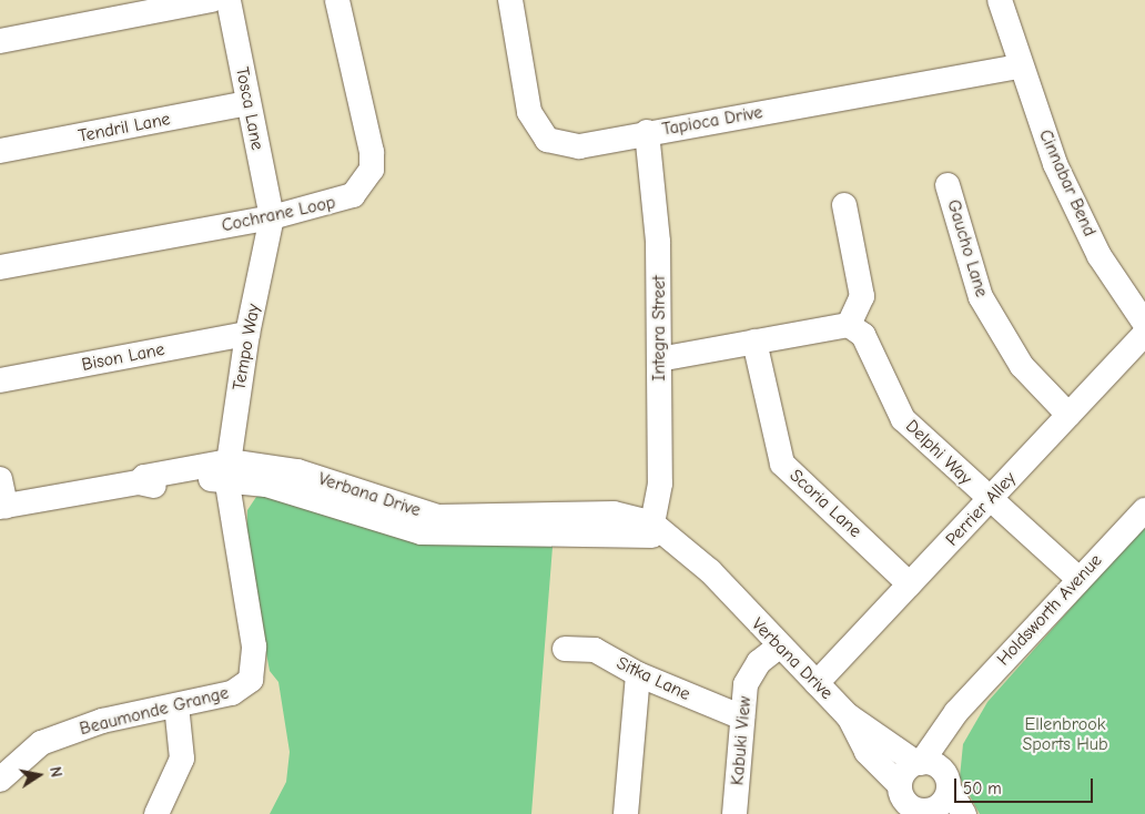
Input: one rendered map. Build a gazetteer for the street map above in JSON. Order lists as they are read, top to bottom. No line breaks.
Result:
{"streets":{"street":["Tosca Lane","Tapioca Drive","Tendril Lane","Cinnabar Bend","Cochrane Loop","Gaucho Lane","Integra Street","Tempo Way","Bison Lane","Delphi Way","Verbana Drive","Scoria Lane","Perrier Alley","Holdsworth Avenue","Sitka Lane","Beaumonde Grange","Kabuki View"]},"crossings":[["Tosca Lane","Tendril Lane"],["Tosca Lane","Cochrane Loop"],["Tosca Lane","Tempo Way"],["Tapioca Drive","Cinnabar Bend"],["Tapioca Drive","Integra Street"],["Cochrane Loop","Tempo Way"],["Gaucho Lane","Perrier Alley"],["Integra Street","Verbana Drive"],["Tempo Way","Bison Lane"],["Tempo Way","Verbana Drive"],["Tempo Way","Beaumonde Grange"],["Delphi Way","Perrier Alley"],["Delphi Way","Holdsworth Avenue"],["Verbana Drive","Perrier Alley"],["Verbana Drive","Holdsworth Avenue"],["Verbana Drive","Beaumonde Grange"],["Verbana Drive","Kabuki View"],["Scoria Lane","Perrier Alley"],["Sitka Lane","Kabuki View"]],"parks":["Ellenbrook Sports Hub"],"scale_bar":"50 m","north":"right"}
